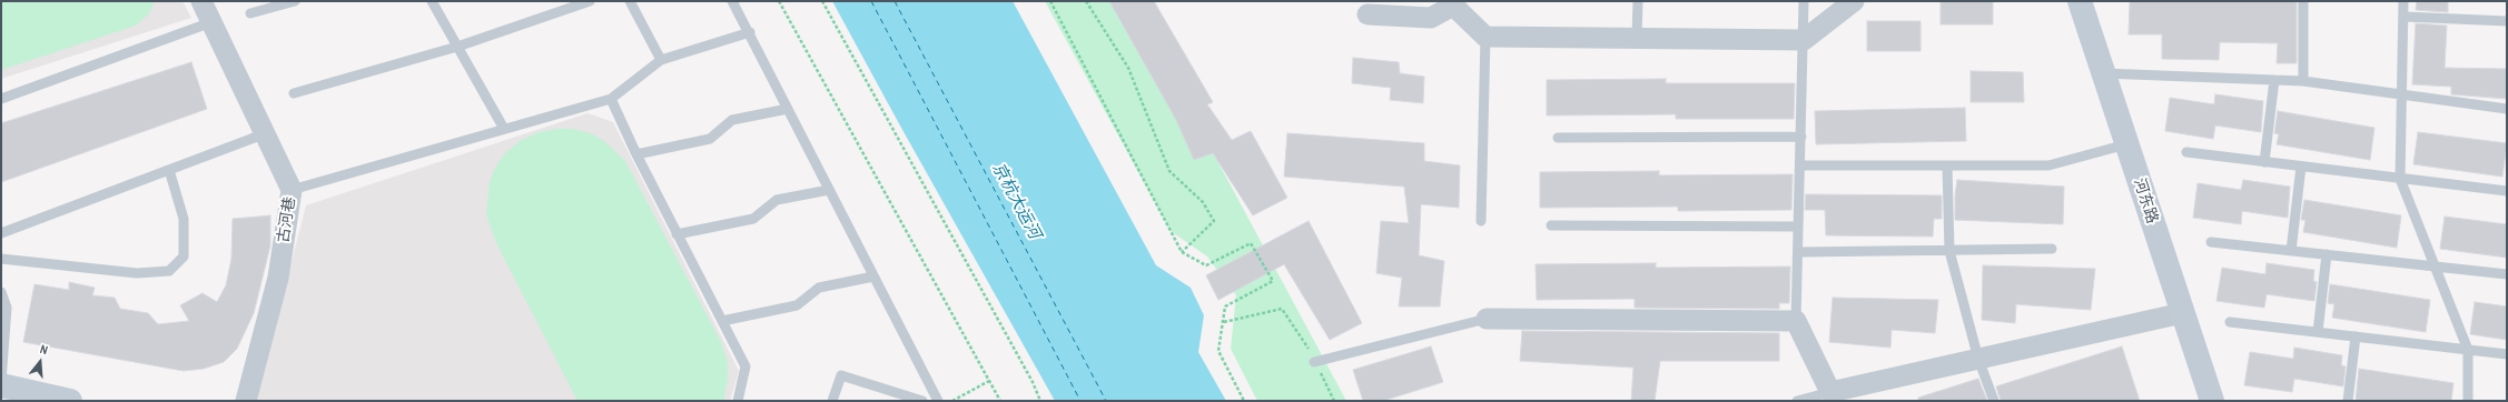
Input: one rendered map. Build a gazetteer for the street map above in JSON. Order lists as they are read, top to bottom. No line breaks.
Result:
{"streets":{"main road":["河东路"],"street":["古河巷"]},"water":["京杭大运河"],"north":"top"}
